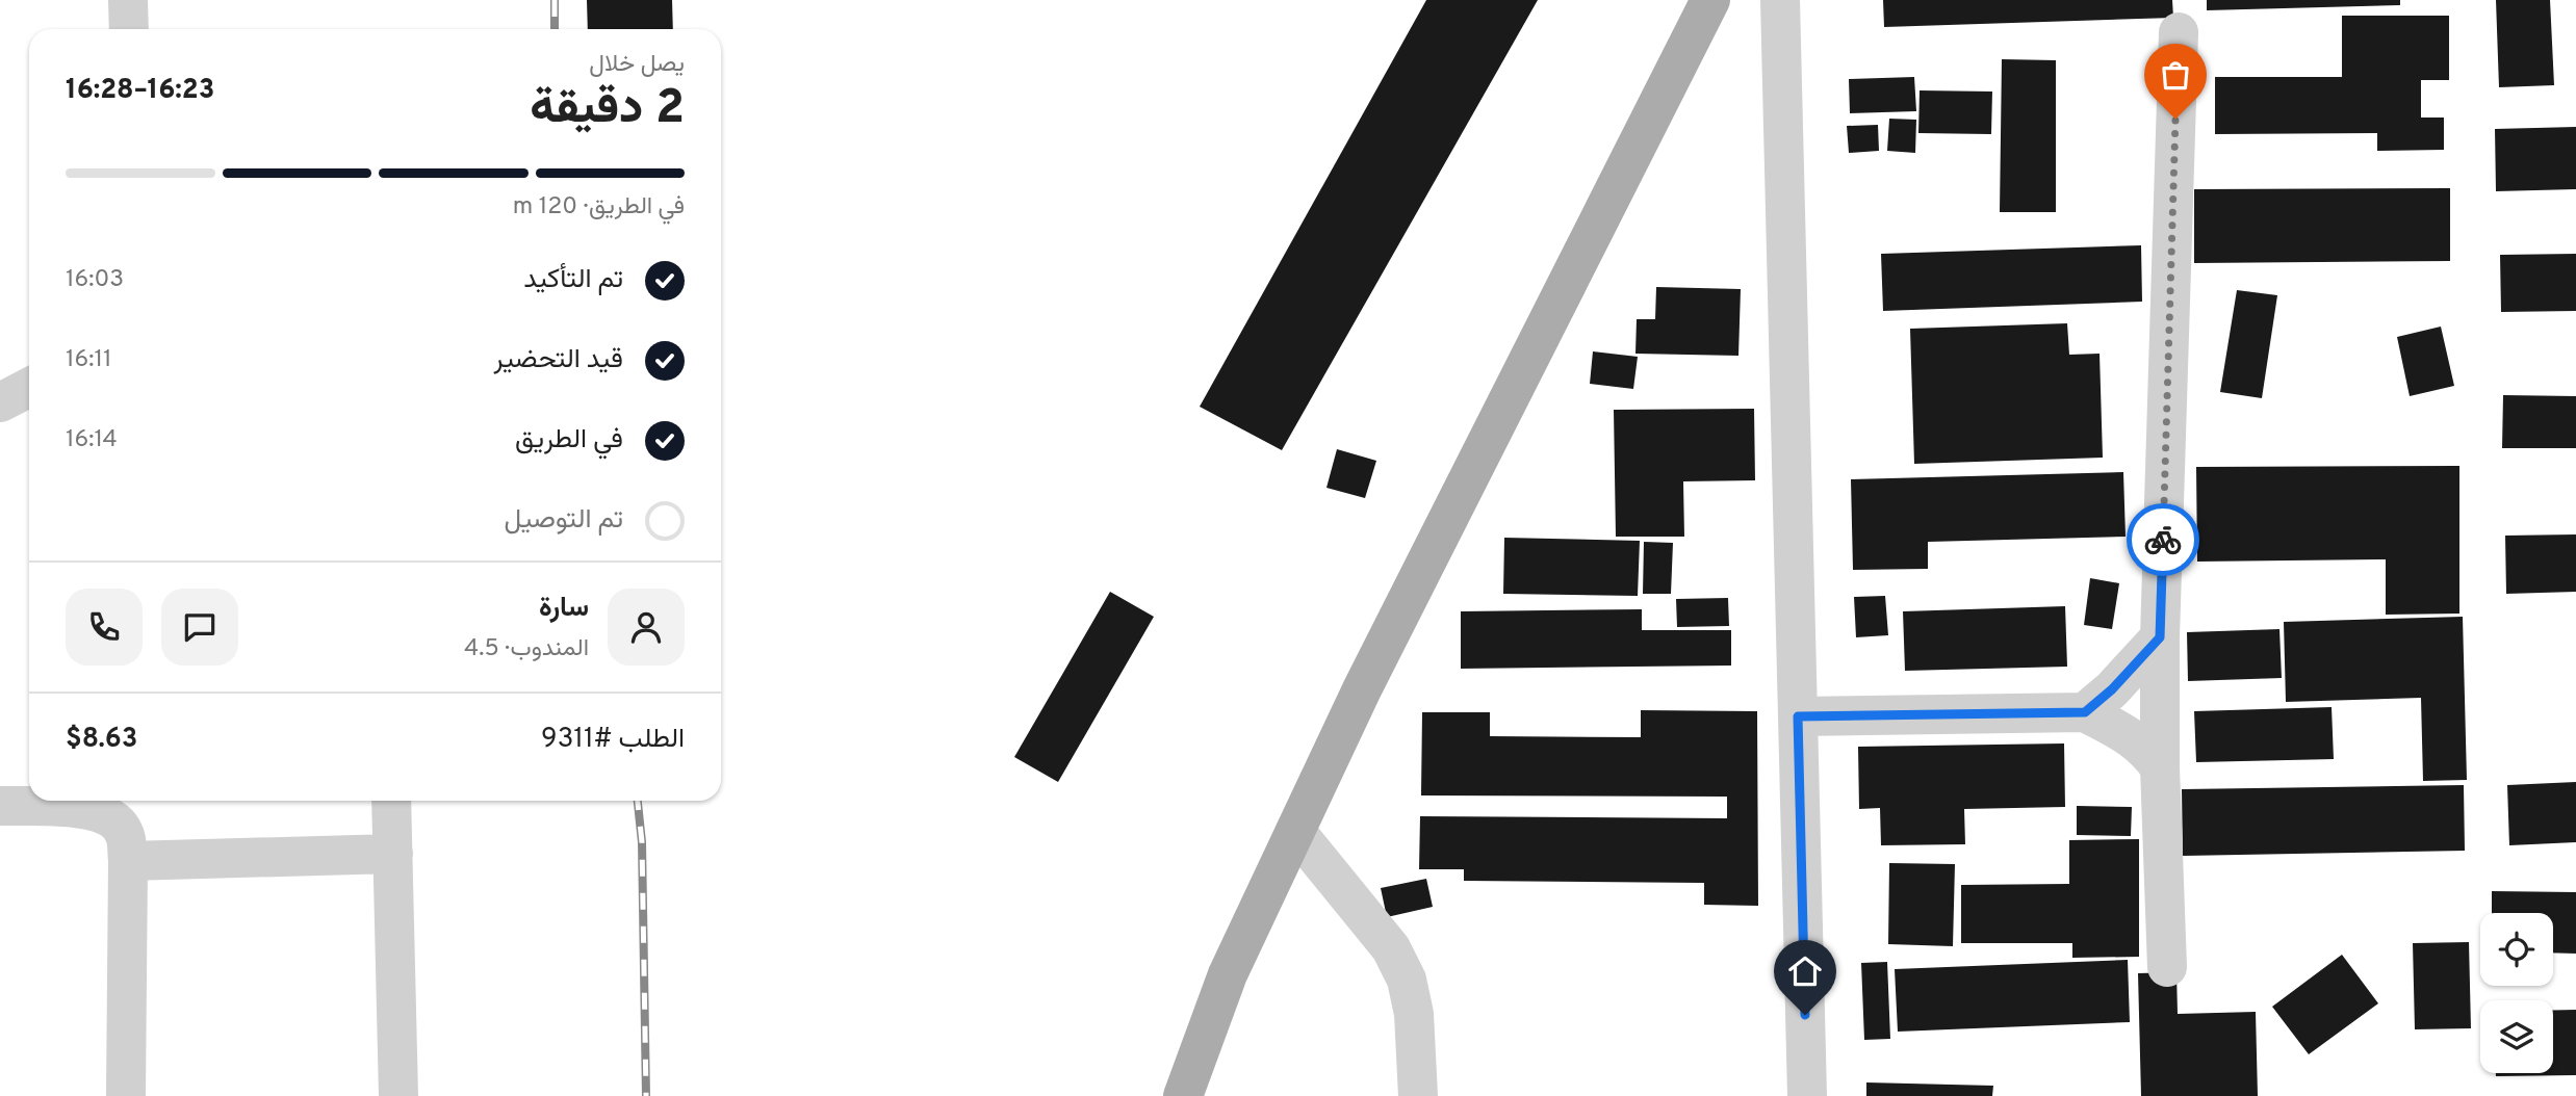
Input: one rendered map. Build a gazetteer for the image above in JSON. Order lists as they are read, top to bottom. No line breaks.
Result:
{"page":{"heading":["2 دقيقة","يصل خلال","16:23–16:28"],"panel":["سارة","المندوب · 4.5","الطلب #9311","$8.63"],"bar":"في الطريق · 120 m","list":[["تم التأكيد","16:03"],["قيد التحضير","16:11"],["في الطريق","16:14"],"تم التوصيل"]}}
